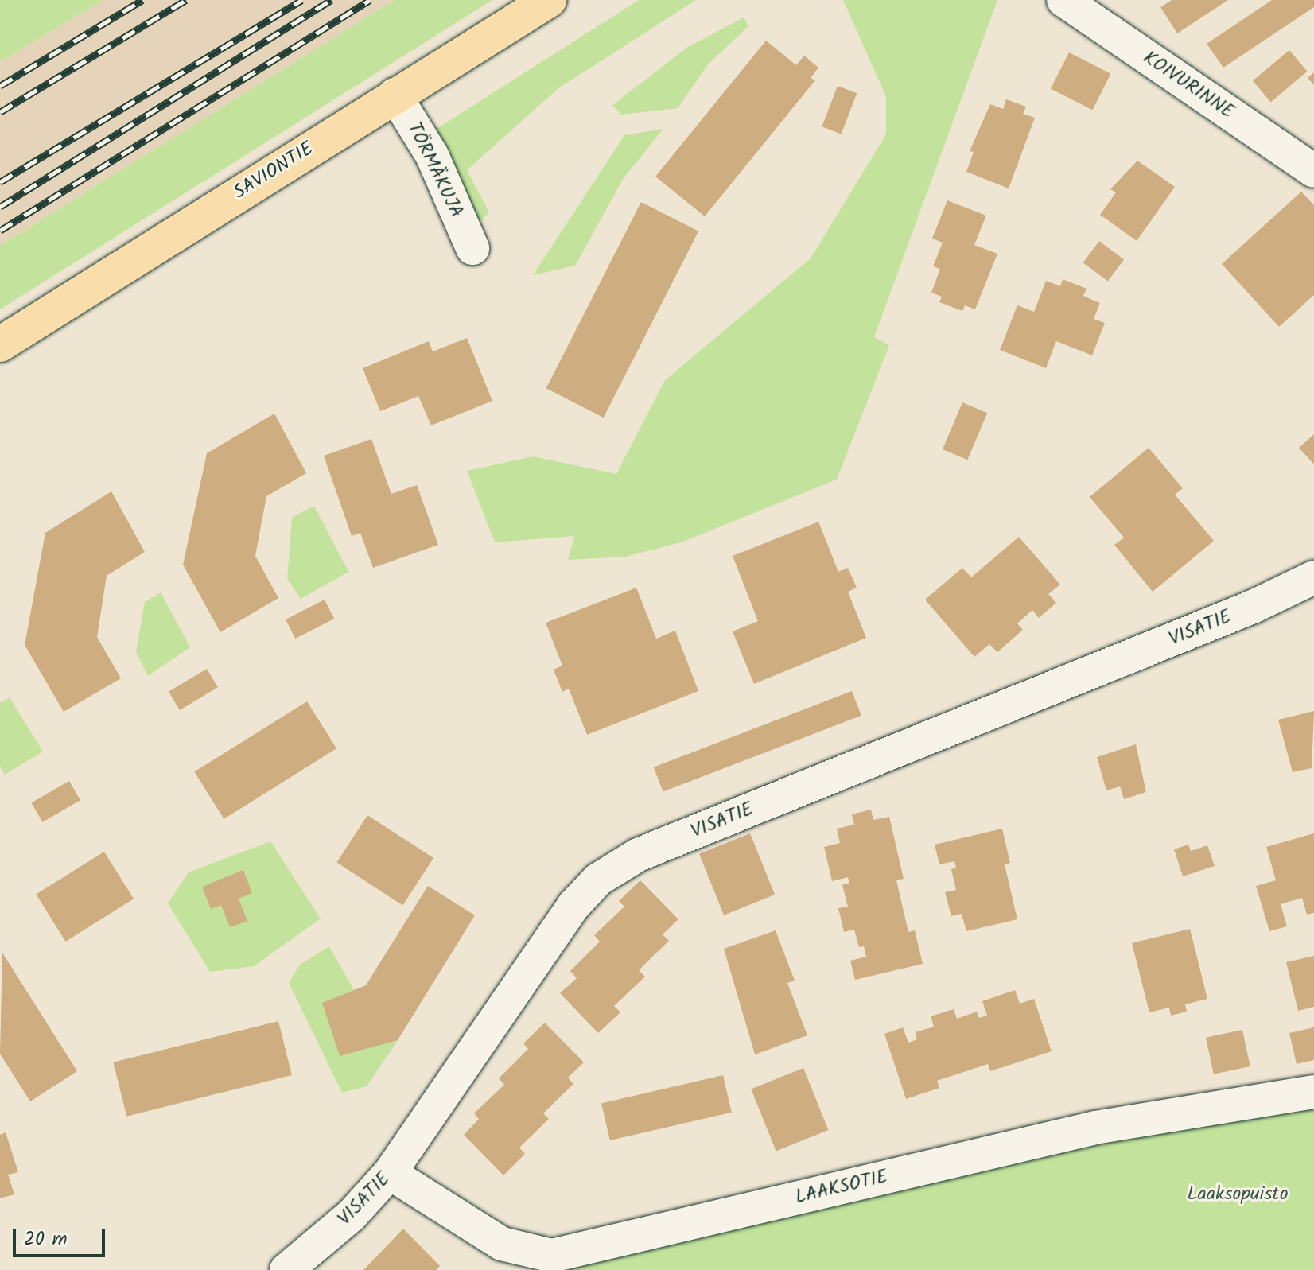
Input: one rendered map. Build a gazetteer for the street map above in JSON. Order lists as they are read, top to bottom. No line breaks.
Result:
{"streets":{"main road":["SAVIONTIE"],"street":["KOIVURINNE","TÖRMÄKUJA","VISATIE","LAAKSOTIE"]},"crossings":[["TÖRMÄKUJA","SAVIONTIE"],["VISATIE","LAAKSOTIE"]],"parks":["Laaksopuisto"],"scale_bar":"20 m"}
